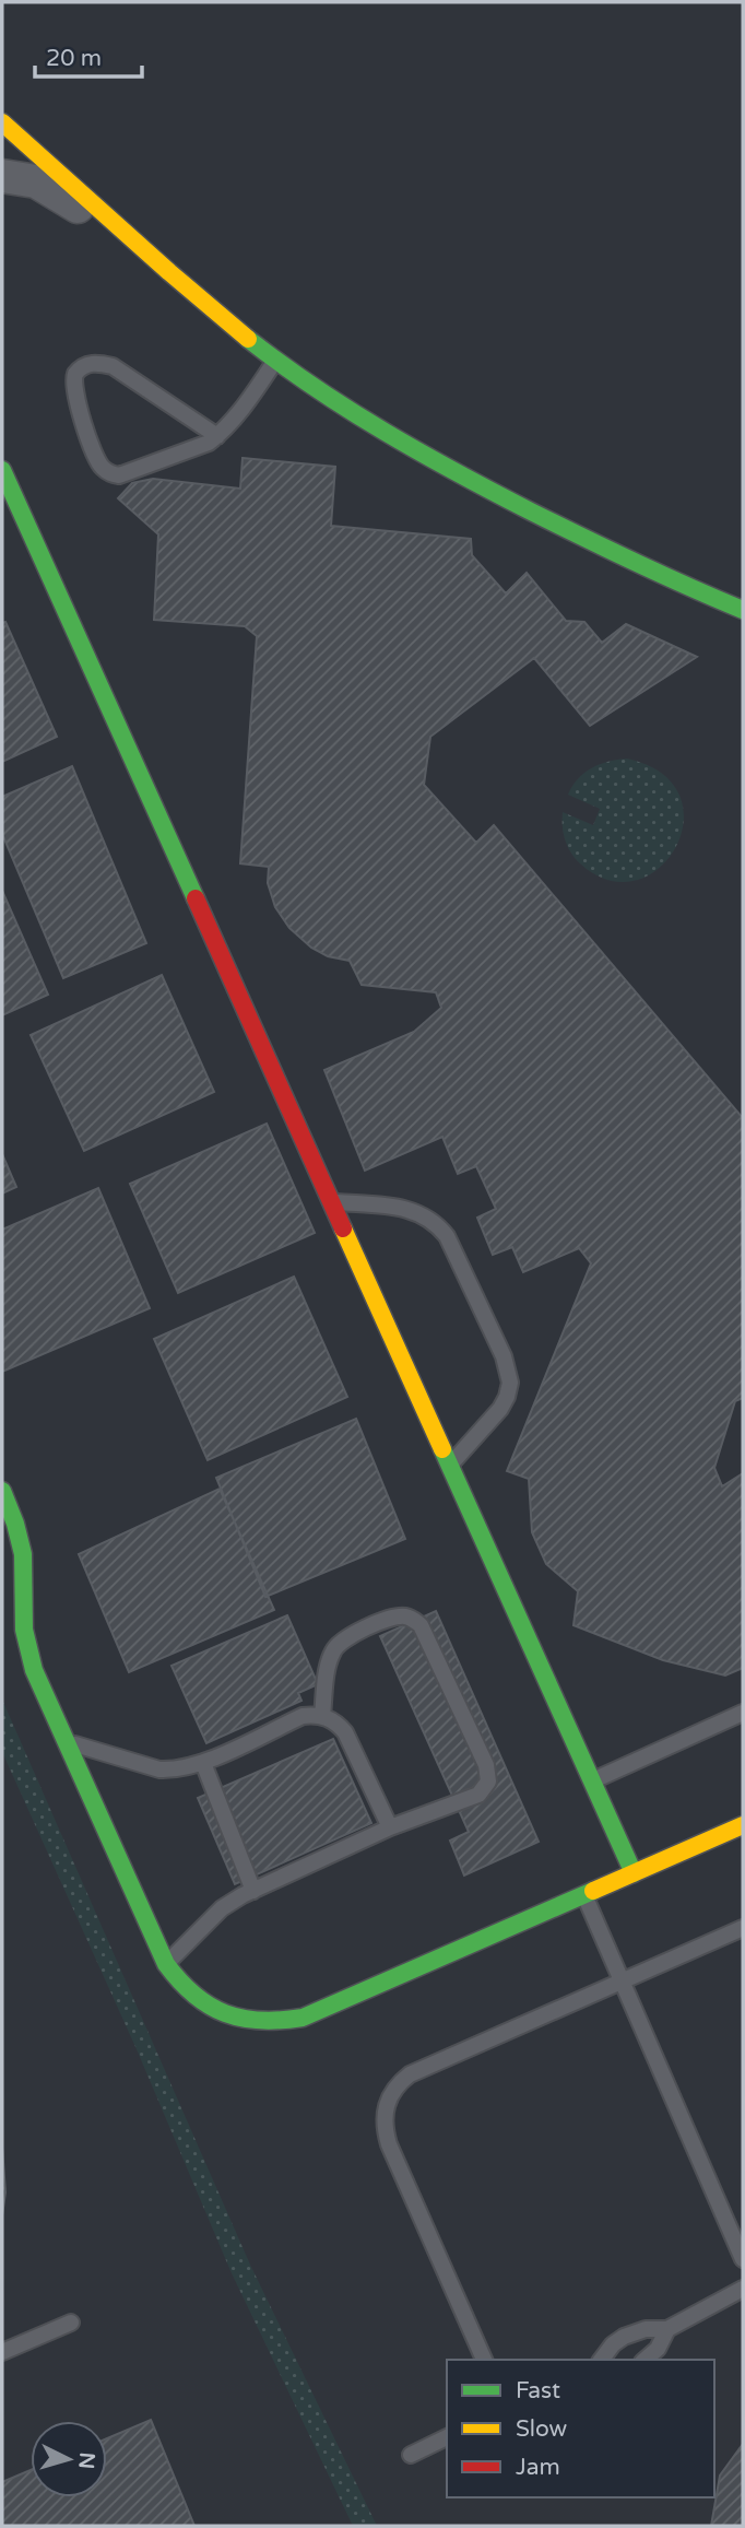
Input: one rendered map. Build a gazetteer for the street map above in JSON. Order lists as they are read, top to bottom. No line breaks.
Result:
{"legend":["Fast","Slow","Jam"],"scale_bar":"20 m","north":"right"}
